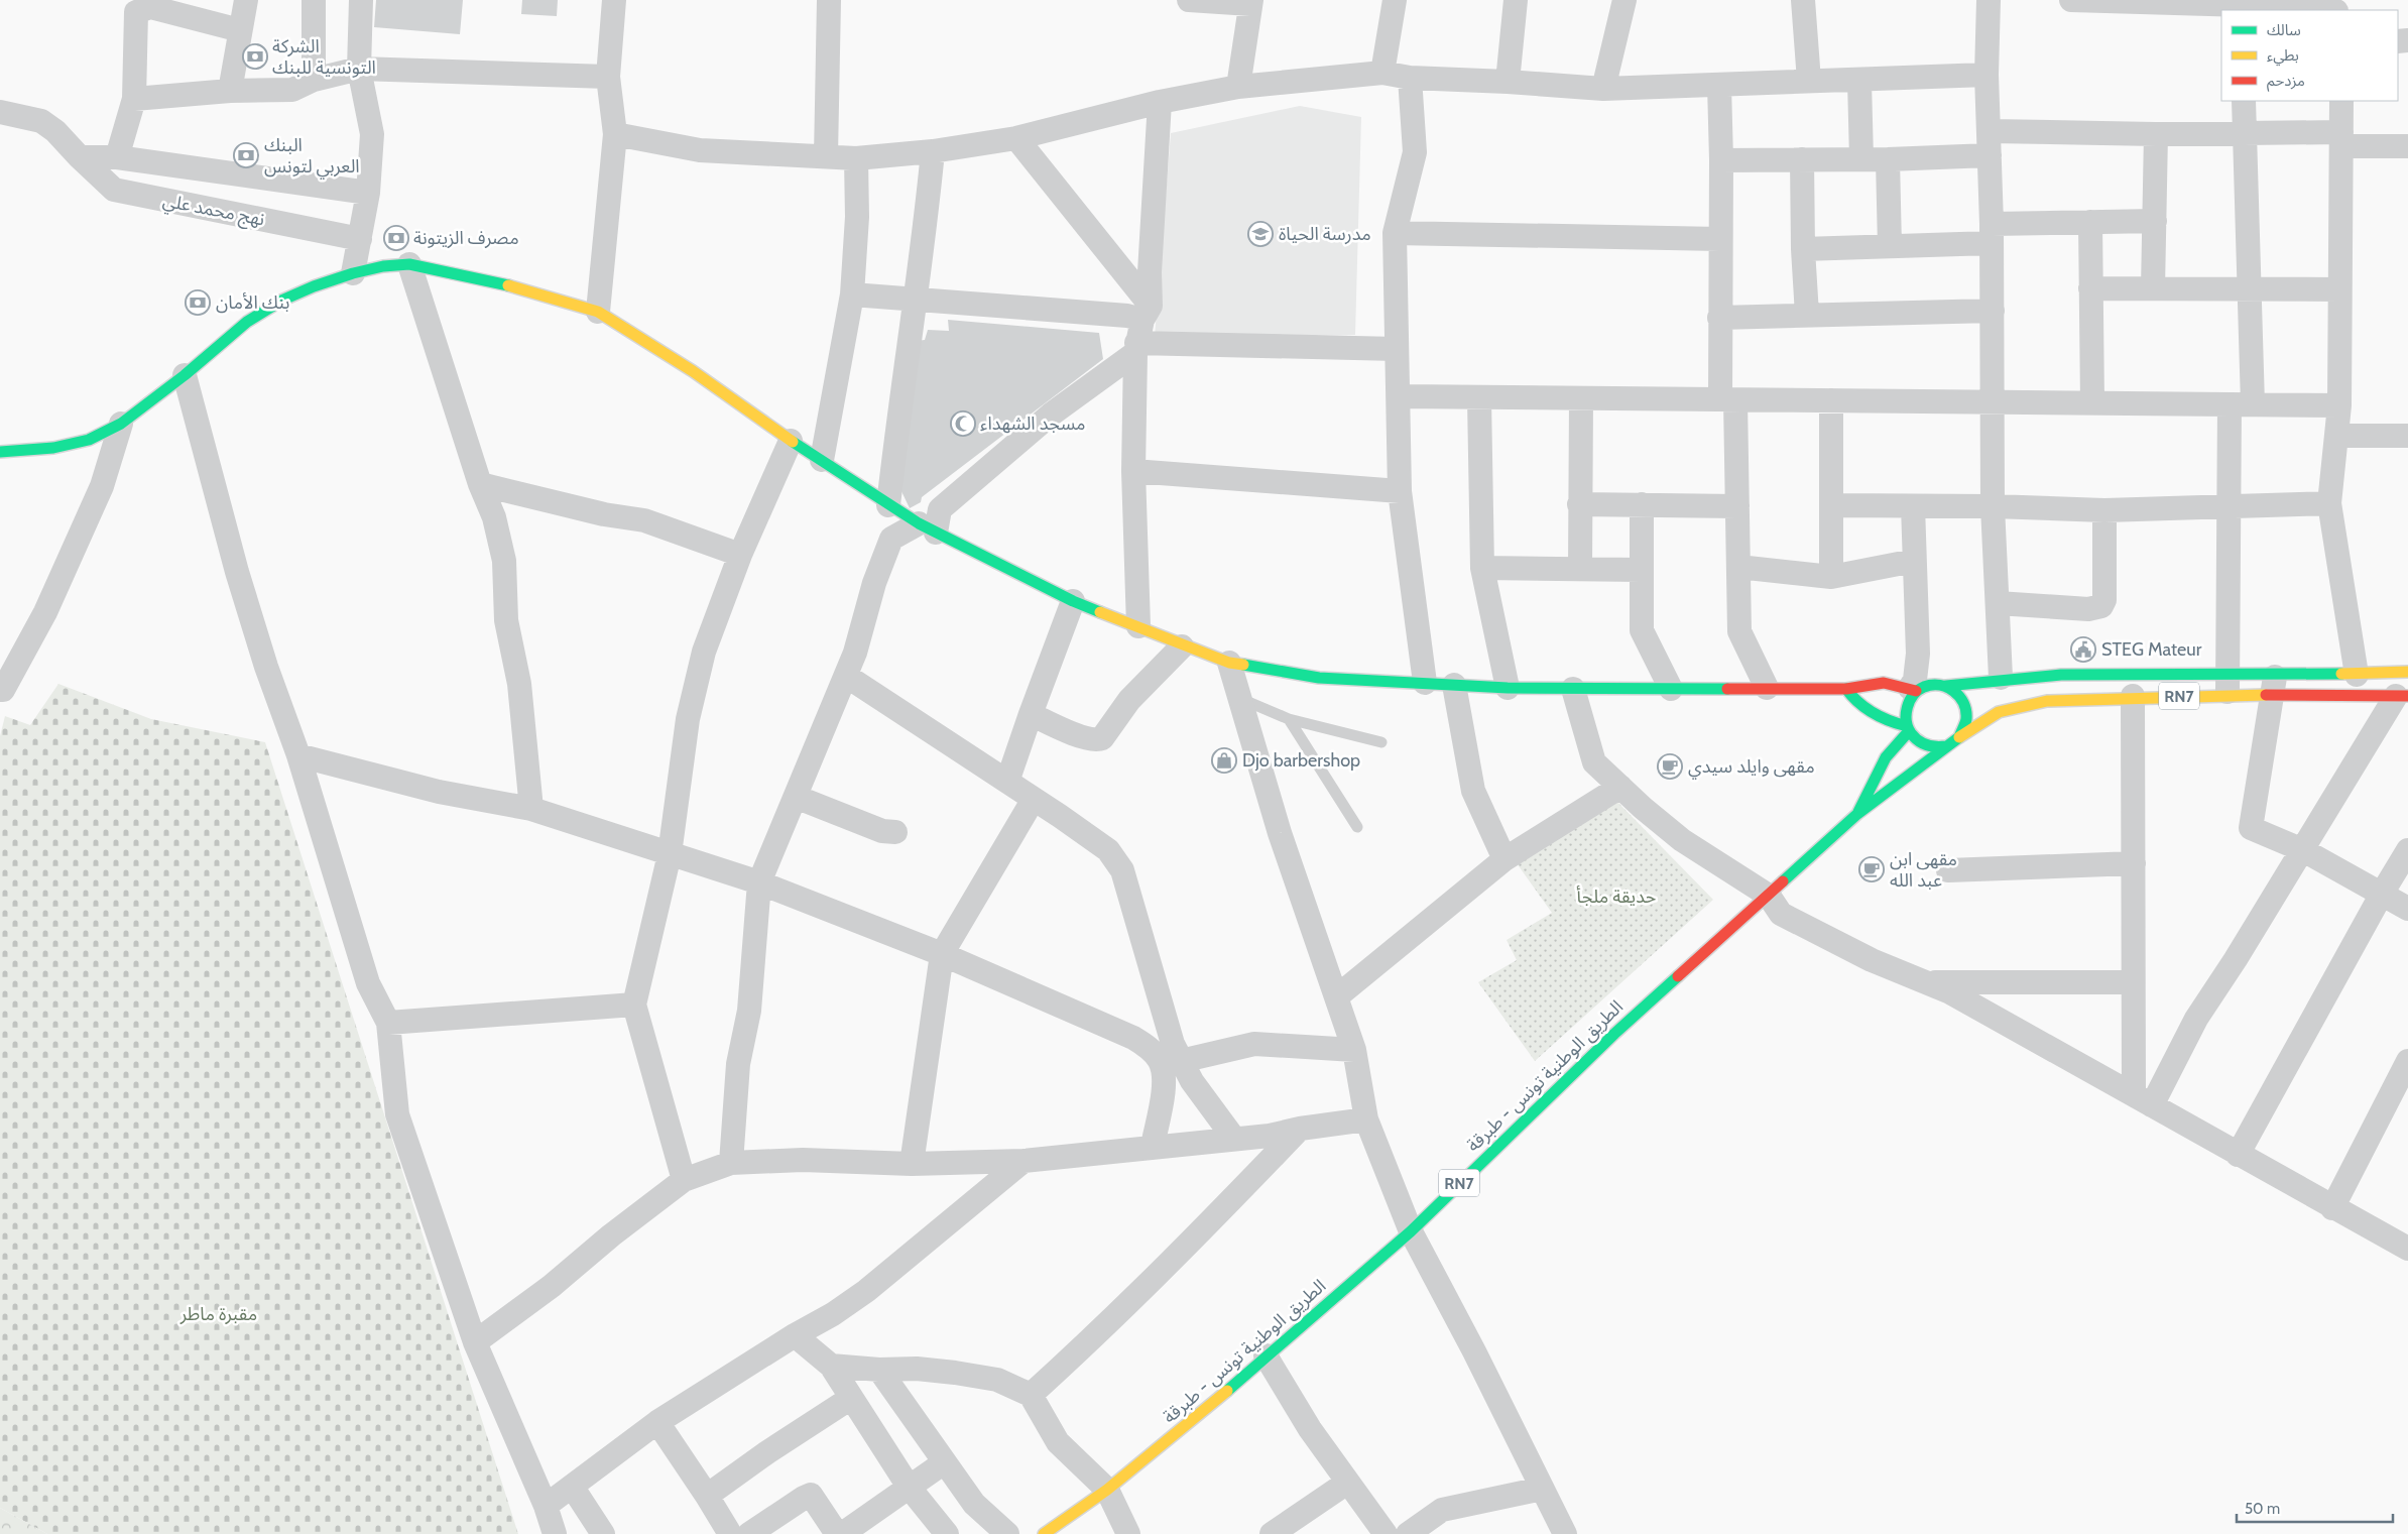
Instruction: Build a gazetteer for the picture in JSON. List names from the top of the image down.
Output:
{
  "streets": {
    "main road": ["RN7", "الطريق الوطنية تونس - طبرقة"],
    "street": ["نهج محمد علي"]
  },
  "crossings": [
    ["RN7", "الطريق الوطنية تونس - طبرقة"]
  ],
  "parks": ["حديقة ملجأ", "مقبرة ماطر"],
  "places": {
    "bank": [
      "الشركة التونسية للبنك",
      "البنك العربي لتونس",
      "مصرف الزيتونة",
      "بنك الأمان"
    ],
    "school or university": ["مدرسة الحياة"],
    "mosque": ["مسجد الشهداء"],
    "public building": ["STEG Mateur"],
    "shop": ["Djo barbershop"],
    "cafe": ["مقهى وايلد سيدي", "مقهى ابن عبد الله"]
  },
  "legend": ["سالك", "بطيء", "مزدحم"],
  "scale_bar": "50 m"
}
